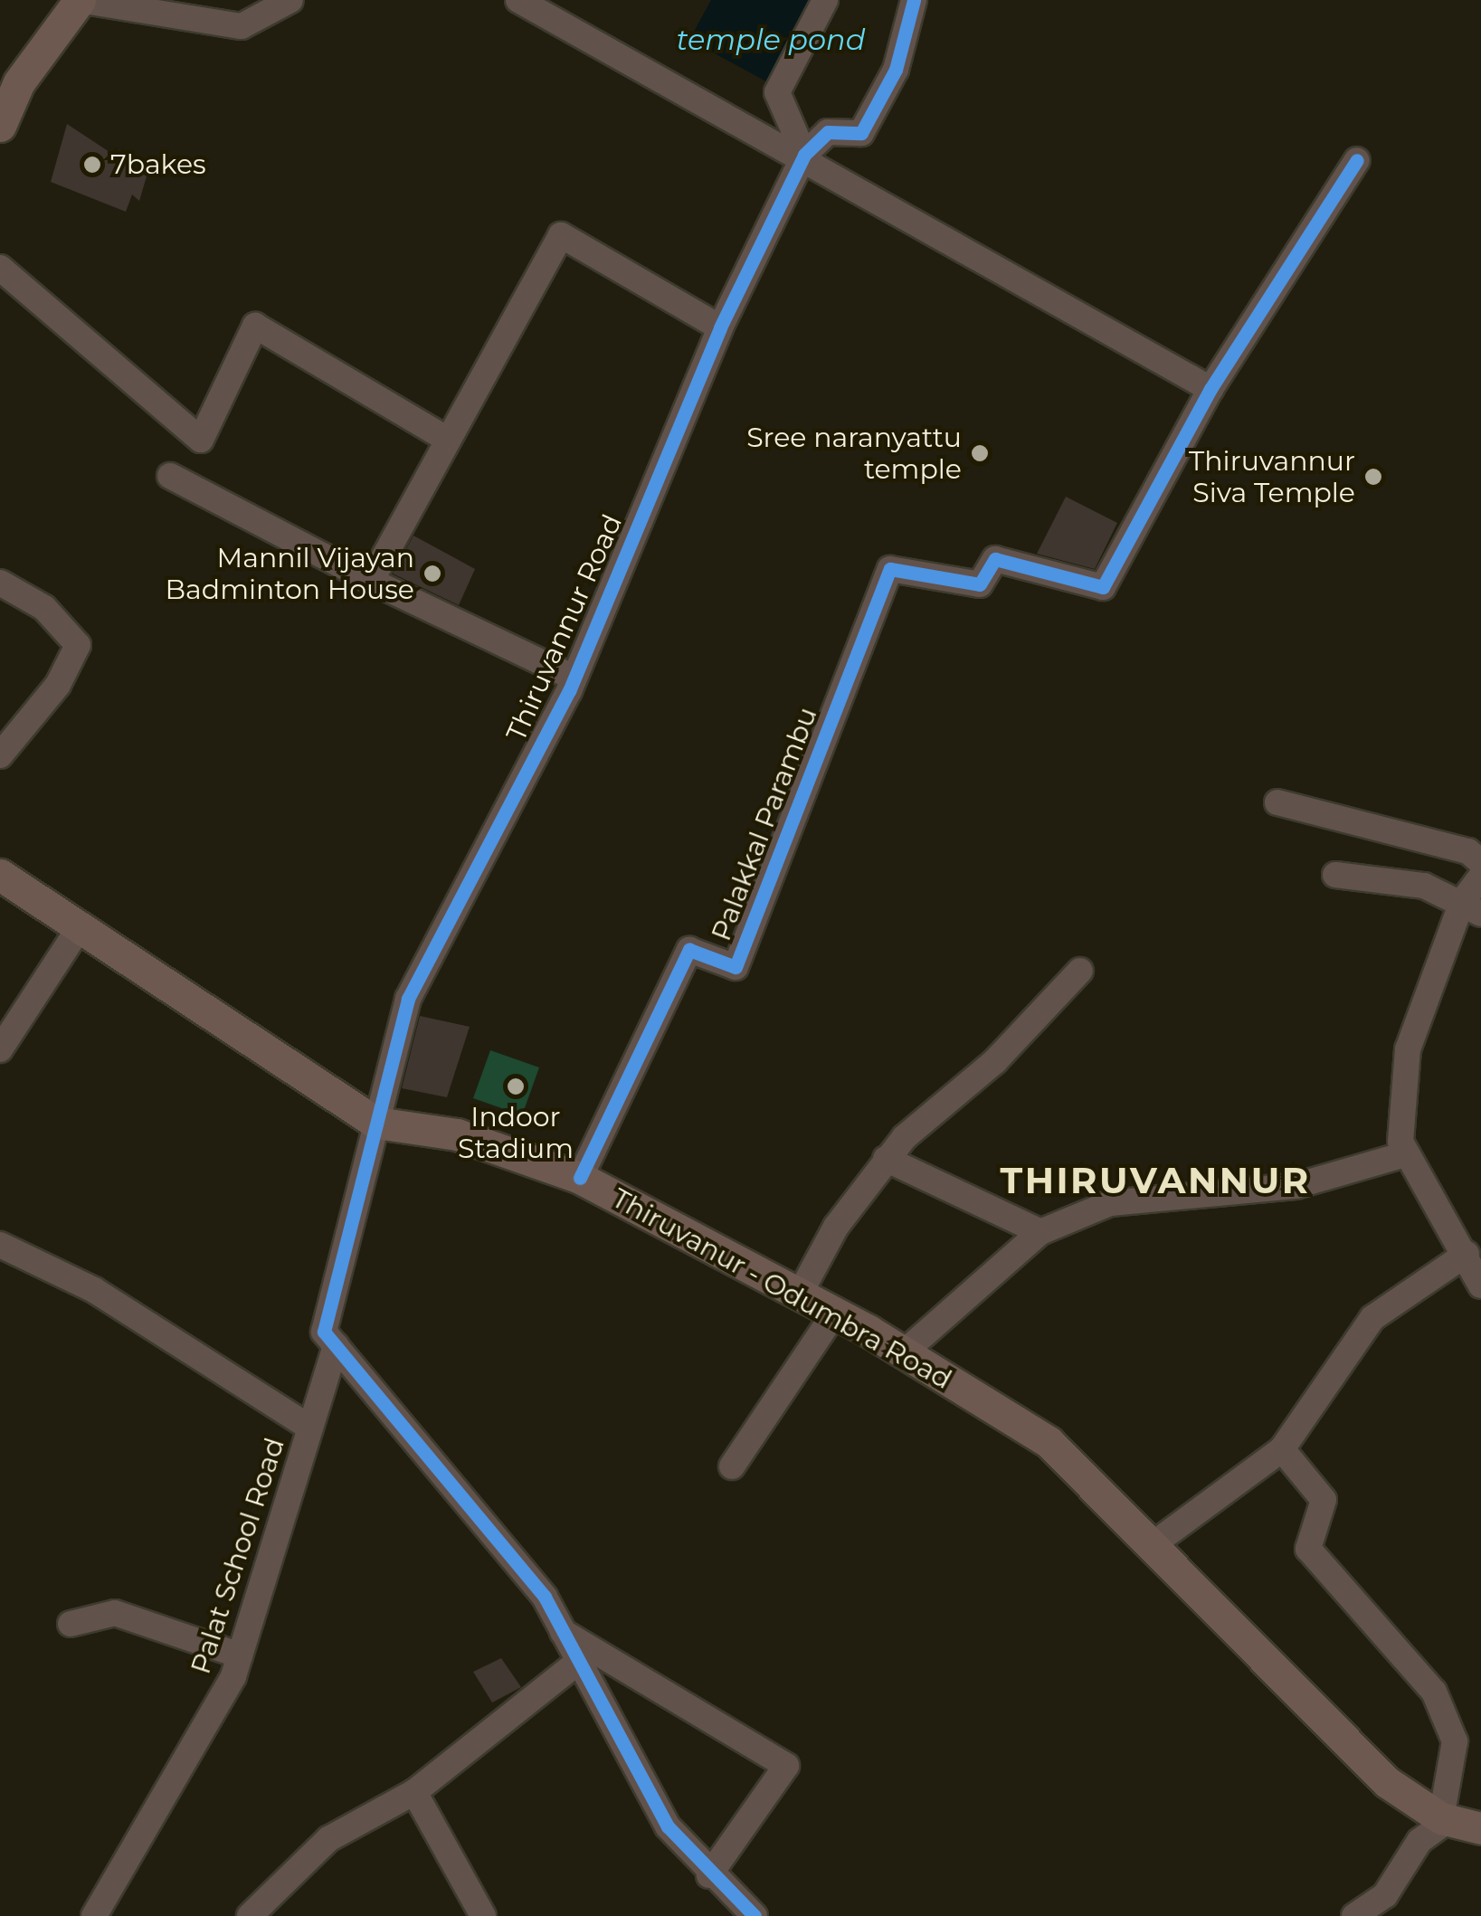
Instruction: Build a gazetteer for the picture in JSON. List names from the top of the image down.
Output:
{
  "streets": {
    "main road": ["Thiruvanur - Odumbra Road"],
    "street": ["Thiruvannur Road", "Palakkal Parambu", "Palat School Road"]
  },
  "crossings": [
    ["Thiruvannur Road", "Thiruvanur - Odumbra Road"],
    ["Thiruvannur Road", "Palat School Road"],
    ["Palakkal Parambu", "Thiruvanur - Odumbra Road"]
  ],
  "districts": ["THIRUVANNUR"],
  "water": ["temple pond"],
  "places": [
    "7bakes",
    "Sree naranyattu temple",
    "Thiruvannur Siva Temple",
    "Mannil Vijayan Badminton House",
    "Indoor Stadium"
  ]
}
